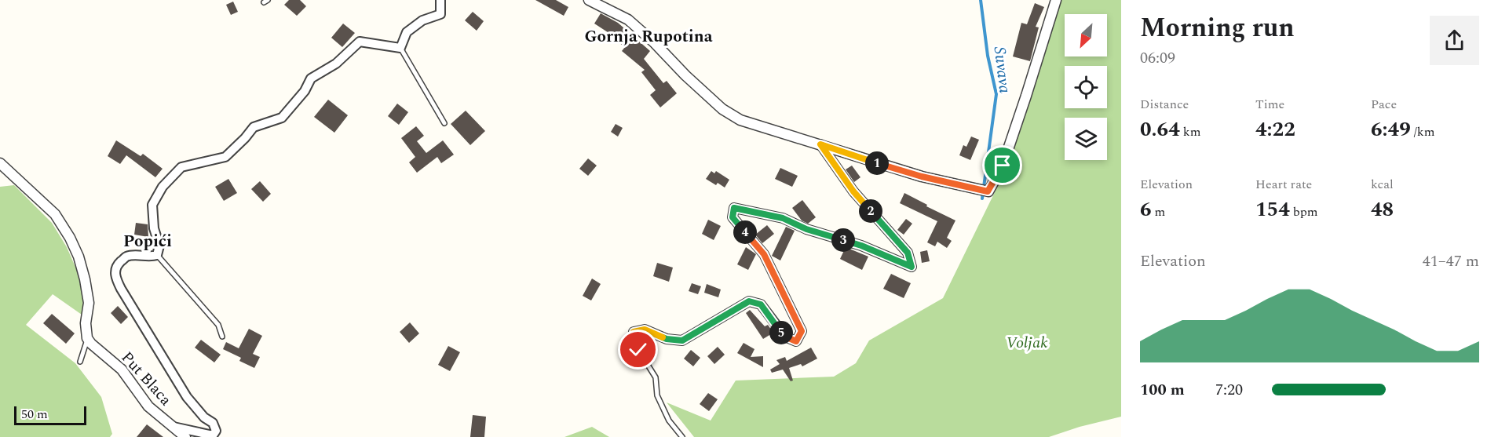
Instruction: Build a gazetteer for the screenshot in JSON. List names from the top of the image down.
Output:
{
  "streets": {
    "street": ["Put Blaca"]
  },
  "districts": ["Gornja Rupotina", "Popići"],
  "water": ["Suvava"],
  "parks": ["Voljak"],
  "scale_bar": "50 m",
  "north": "bottom left",
  "page": {
    "heading": ["Morning run", "06:09"],
    "stats": [
      ["Distance", "0.64 km"],
      ["Time", "4:22"],
      ["Pace", "6:49 /km"],
      ["Elevation", "6 m"],
      ["Heart rate", "154 bpm"],
      ["kcal", "48"]
    ],
    "pins": [
      "1",
      "2",
      "4",
      "3",
      "5"
    ],
    "chart": ["Elevation", "41–47 m"],
    "list": [
      {
        "name": "100 m",
        "note": "7:20"
      }
    ],
    "scale": "50 m"
  }
}
